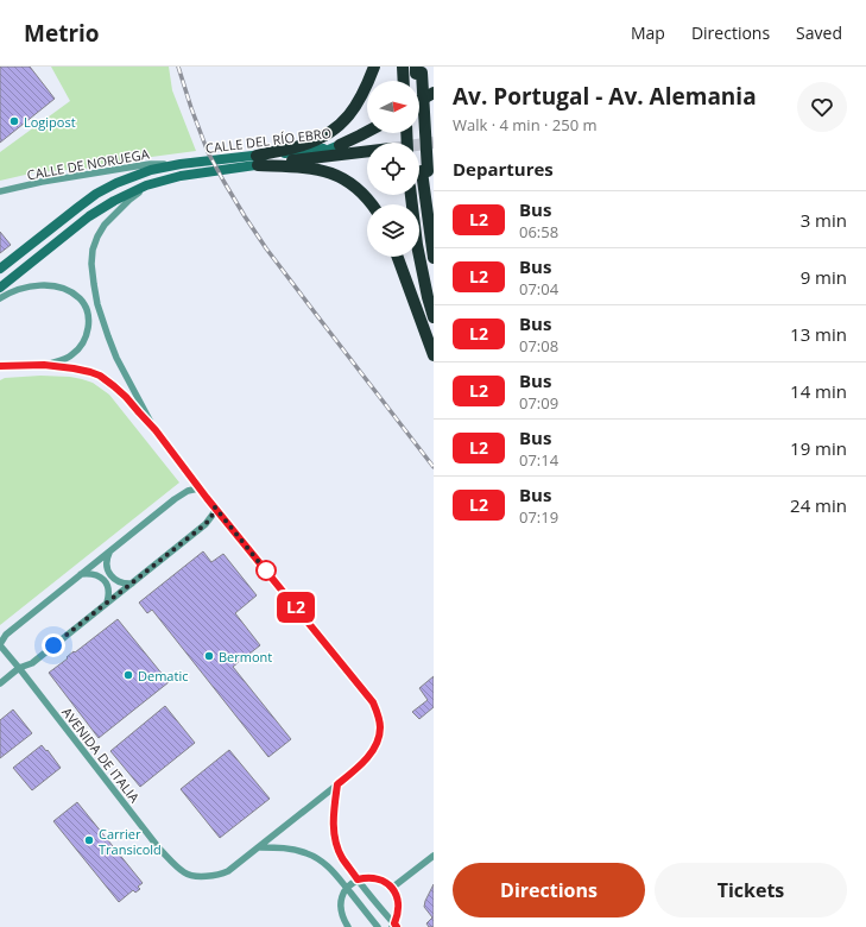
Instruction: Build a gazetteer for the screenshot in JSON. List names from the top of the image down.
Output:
{
  "streets": {
    "main road": ["CALLE DEL RÍO EBRO"],
    "street": ["CALLE DE NORUEGA", "AVENIDA DE ITALIA"]
  },
  "crossings": [
    ["CALLE DEL RÍO EBRO", "CALLE DE NORUEGA"]
  ],
  "places": [
    "Logipost",
    "Bermont",
    "Dematic",
    "Carrier Transicold"
  ],
  "lines": ["bus line L2"],
  "north": "right",
  "page": {
    "header": "Metrio",
    "nav": ["Map", "Directions", "Saved"],
    "on_map": "L2",
    "heading": [
      ["Av. Portugal - Av. Alemania", "Walk · 4 min · 250 m"],
      "Departures"
    ],
    "list": [
      {
        "mark": "L2",
        "name": "Bus",
        "note": "06:58",
        "value": "3 min"
      },
      {
        "mark": "L2",
        "name": "Bus",
        "note": "07:04",
        "value": "9 min"
      },
      {
        "mark": "L2",
        "name": "Bus",
        "note": "07:08",
        "value": "13 min"
      },
      {
        "mark": "L2",
        "name": "Bus",
        "note": "07:09",
        "value": "14 min"
      },
      {
        "mark": "L2",
        "name": "Bus",
        "note": "07:14",
        "value": "19 min"
      },
      {
        "mark": "L2",
        "name": "Bus",
        "note": "07:19",
        "value": "24 min"
      }
    ],
    "buttons": ["Directions", "Tickets"]
  }
}
